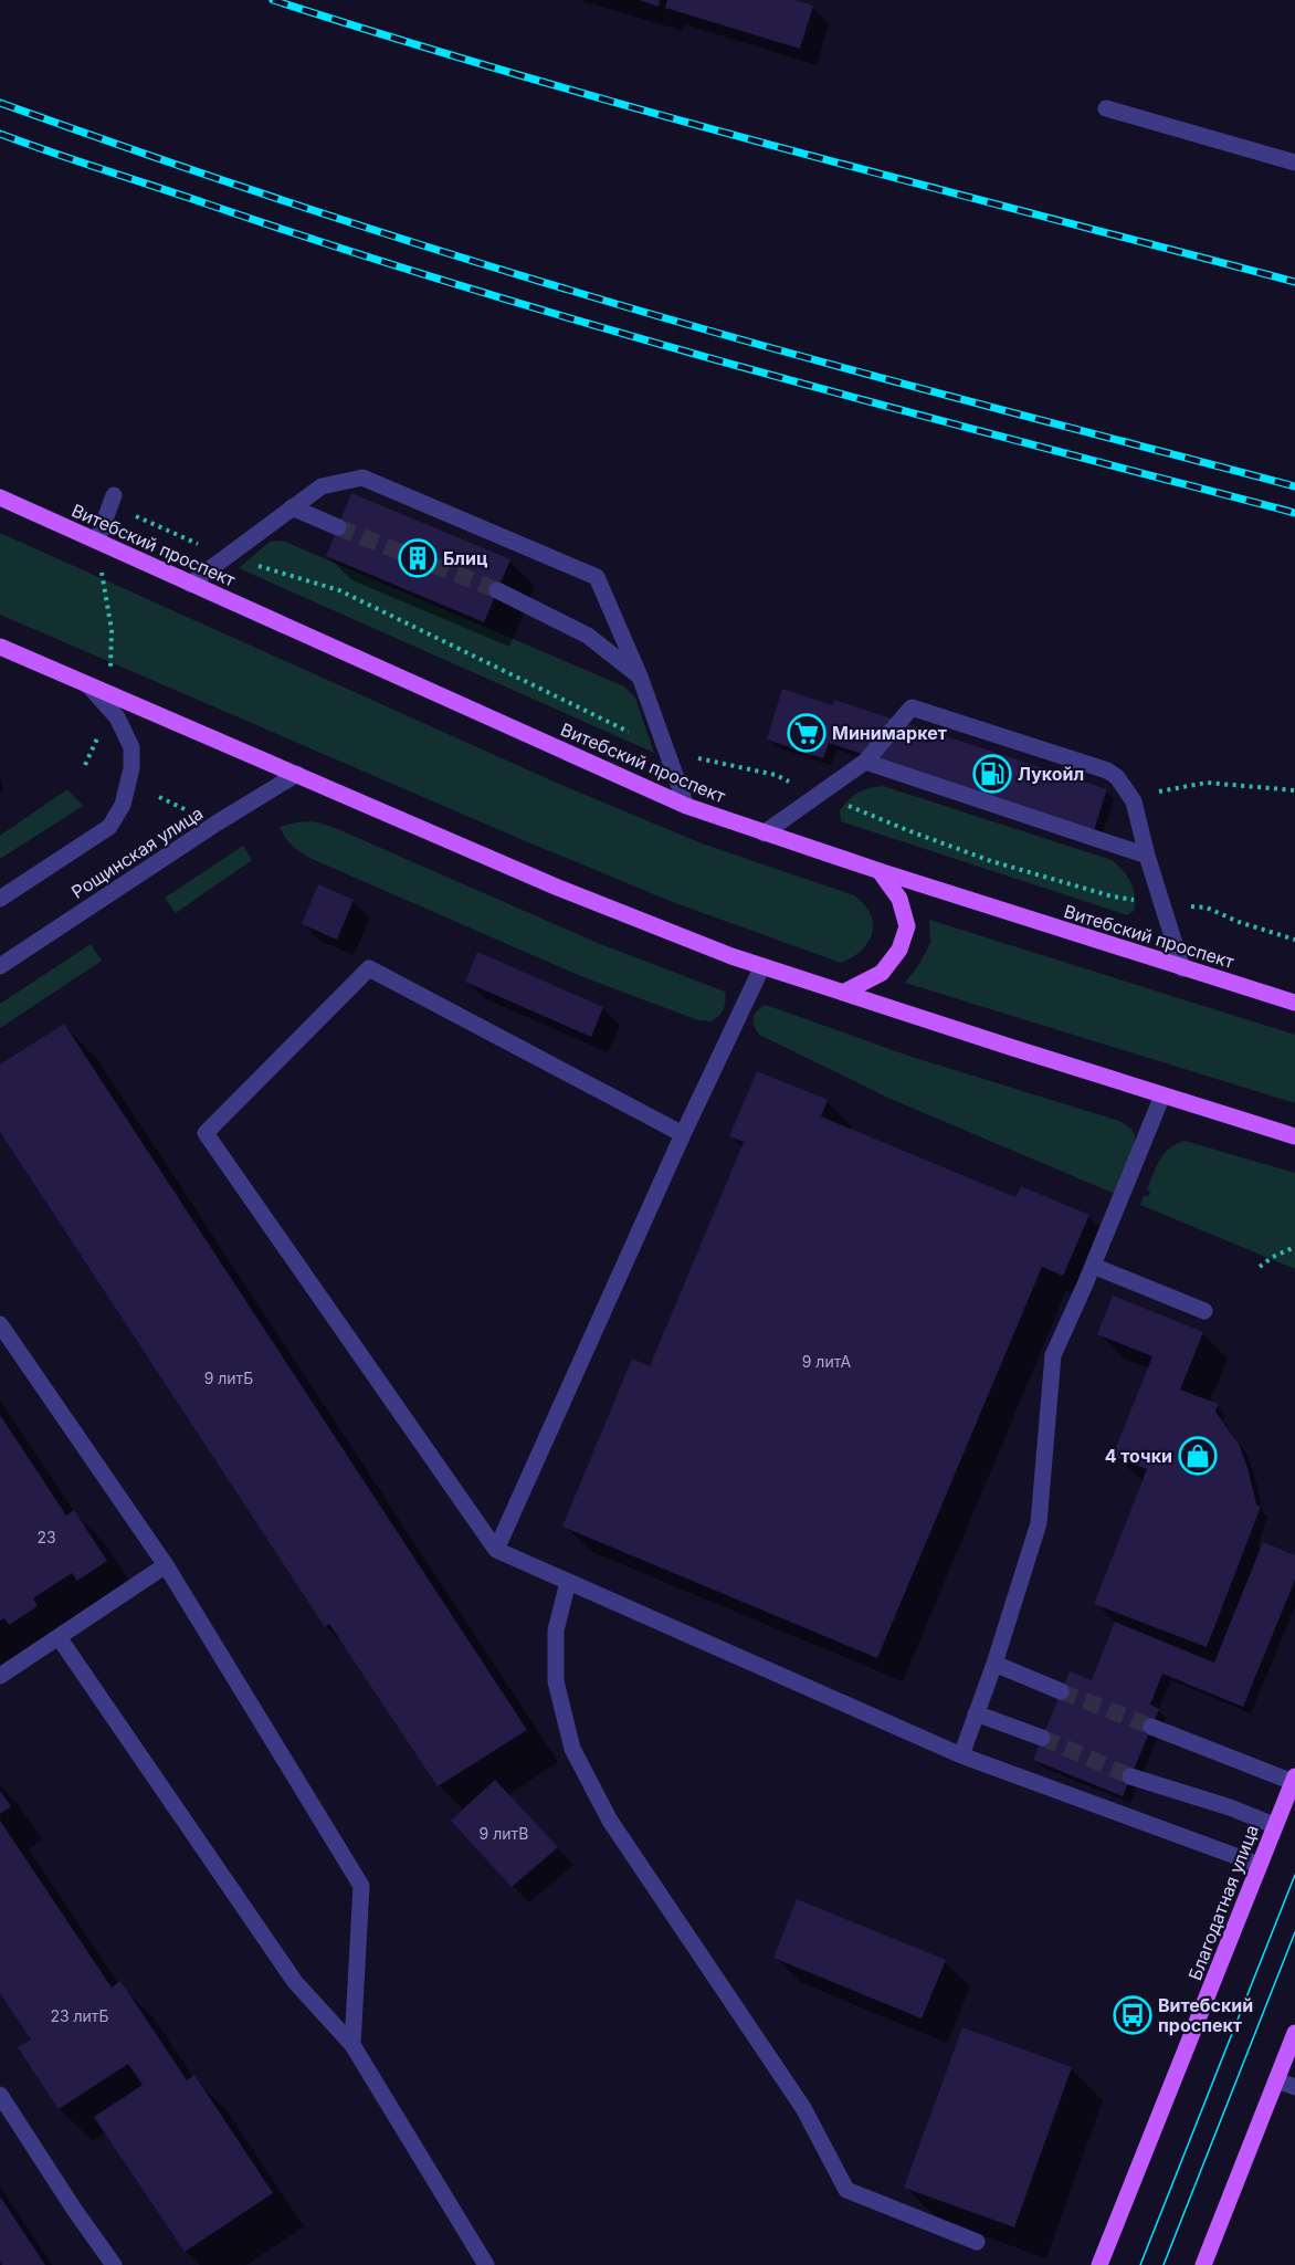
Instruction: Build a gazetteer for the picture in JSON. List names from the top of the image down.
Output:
{
  "streets": {
    "main road": ["Витебский проспект", "Благодатная улица"],
    "street": ["Рощинская улица"]
  },
  "places": {
    "building": ["Блиц"],
    "supermarket": ["Минимаркет"],
    "fuel station": ["Лукойл"],
    "shop": ["4 точки"],
    "bus stop": ["Витебский проспект"]
  },
  "house_numbers": [
    "9 литА",
    "9 литБ",
    "23",
    "9 литВ",
    "23 литБ"
  ]
}
